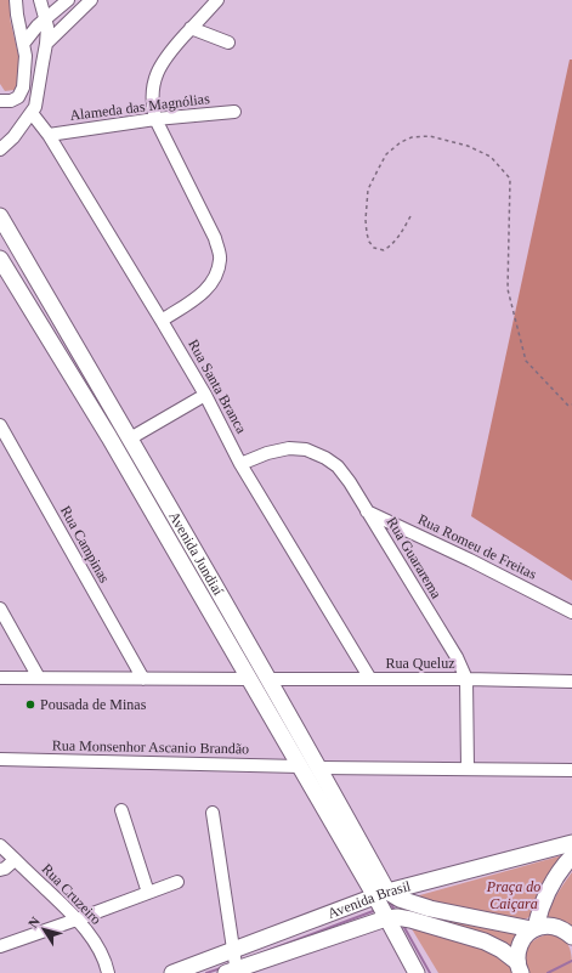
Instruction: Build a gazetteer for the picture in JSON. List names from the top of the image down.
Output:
{
  "streets": {
    "main road": ["Avenida Jundiaí", "Avenida Brasil"],
    "street": [
      "Alameda das Magnólias",
      "Rua Santa Branca",
      "Rua Campinas",
      "Rua Romeu de Freitas",
      "Rua Guararema",
      "Rua Queluz",
      "Rua Monsenhor Ascanio Brandão",
      "Rua Cruzeiro"
    ]
  },
  "crossings": [
    ["Alameda das Magnólias", "Rua Santa Branca"],
    ["Rua Santa Branca", "Rua Guararema"],
    ["Rua Santa Branca", "Rua Queluz"],
    ["Rua Romeu de Freitas", "Rua Guararema"],
    ["Avenida Jundiaí", "Rua Queluz"],
    ["Avenida Jundiaí", "Rua Monsenhor Ascanio Brandão"],
    ["Avenida Jundiaí", "Avenida Brasil"],
    ["Rua Guararema", "Rua Queluz"]
  ],
  "parks": ["Praça do Caiçara"],
  "places": ["Pousada de Minas"],
  "north": "top left"
}
